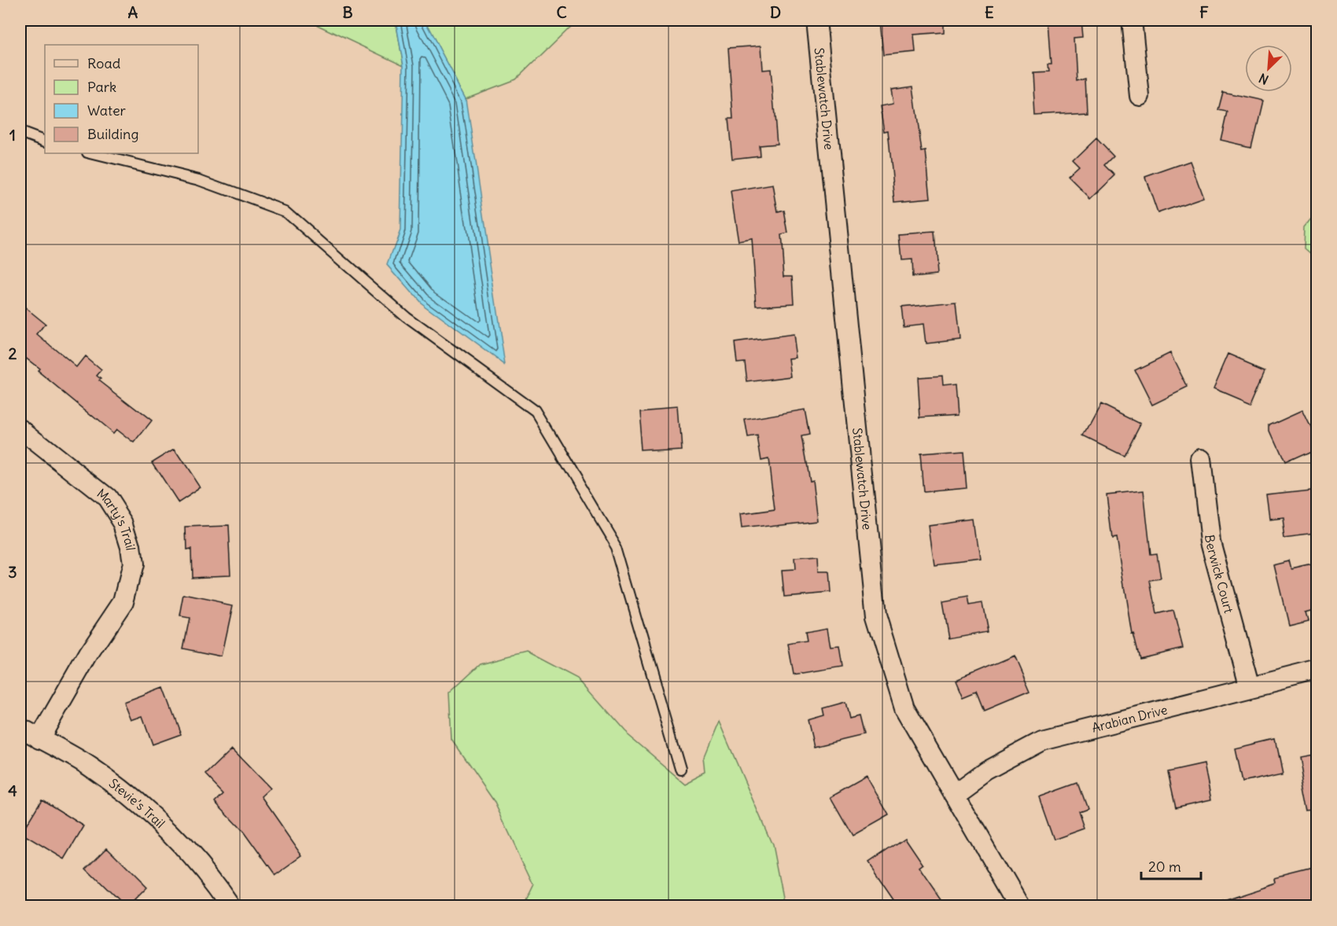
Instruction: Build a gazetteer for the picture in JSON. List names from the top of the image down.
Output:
{
  "streets": {
    "street": [
      "Stablewatch Drive",
      "Marty’s Trail",
      "Berwick Court",
      "Arabian Drive",
      "Stevie’s Trail"
    ]
  },
  "crossings": [
    ["Stablewatch Drive", "Arabian Drive"],
    ["Marty’s Trail", "Stevie’s Trail"],
    ["Berwick Court", "Arabian Drive"]
  ],
  "legend": [
    "Road",
    "Park",
    "Water",
    "Building"
  ],
  "scale_bar": "20 m",
  "north": "bottom left",
  "grid": {
    "columns": [
      "A",
      "B",
      "C",
      "D",
      "E",
      "F"
    ],
    "rows": [
      "1",
      "2",
      "3",
      "4"
    ]
  }
}
